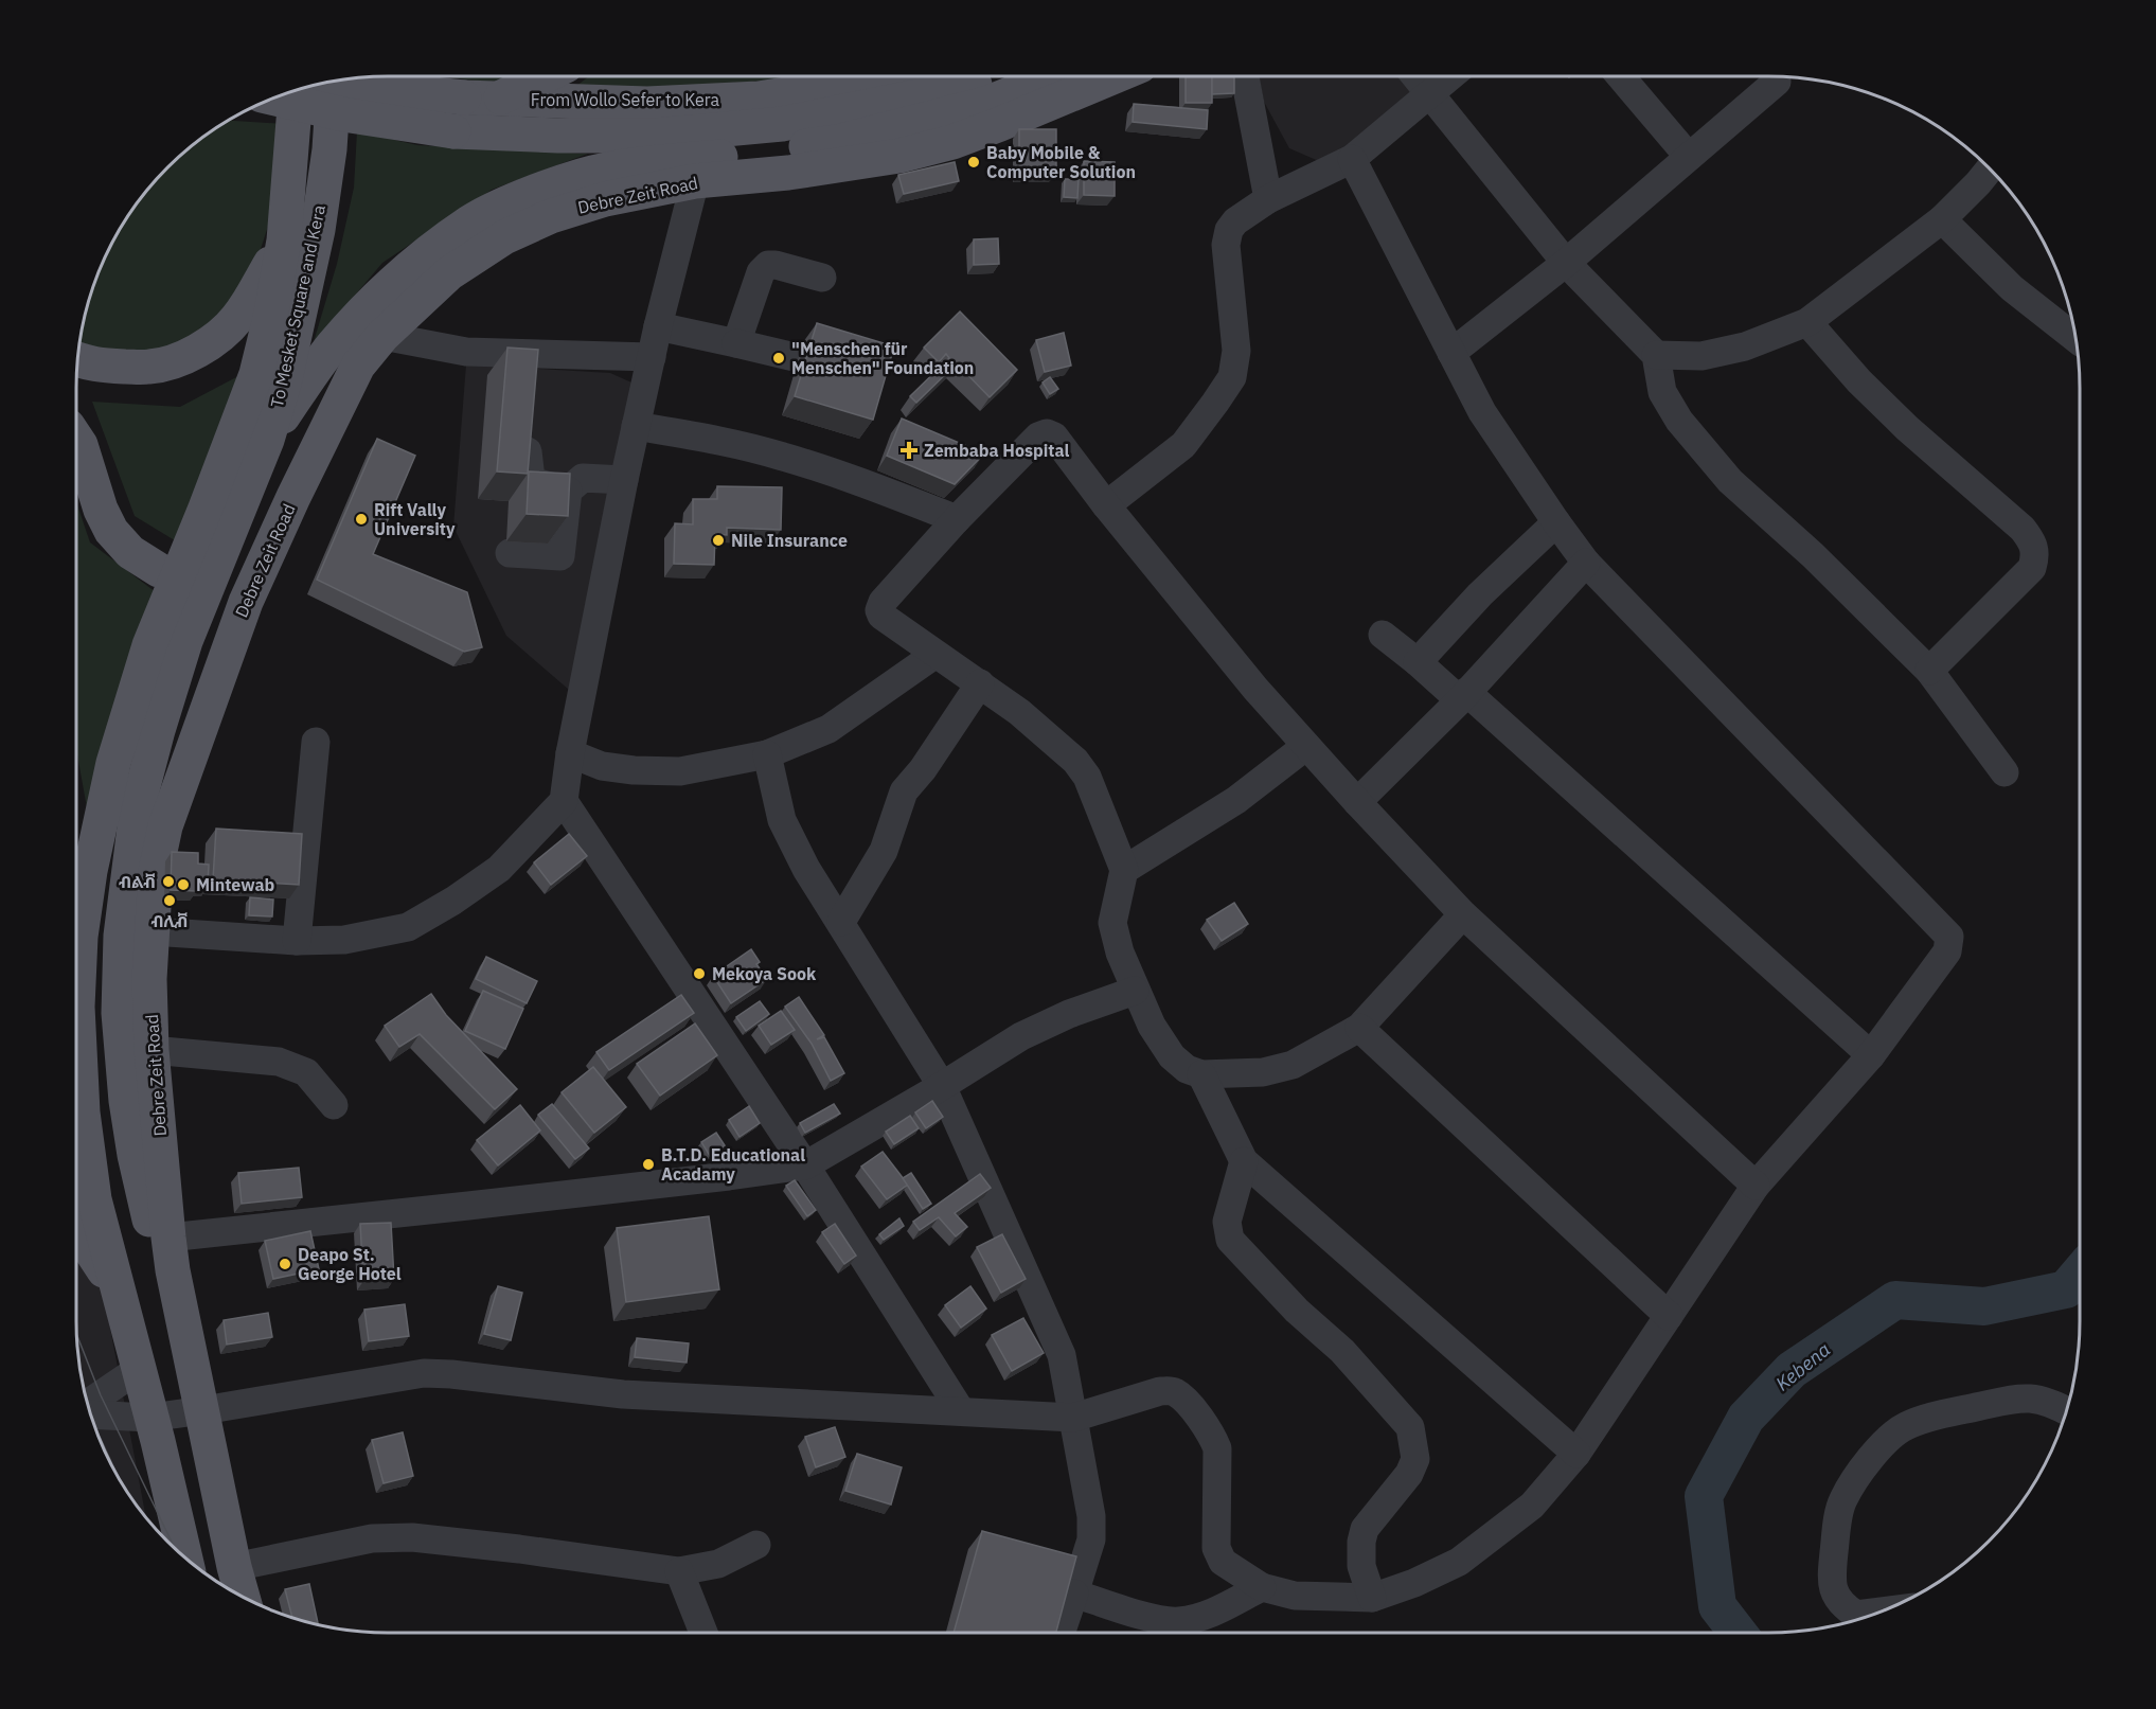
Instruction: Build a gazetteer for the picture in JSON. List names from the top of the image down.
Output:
{
  "streets": {
    "main road": ["From Wollo Sefer to Kera", "Debre Zeit Road", "To Mesket Square and Kera"]
  },
  "crossings": [
    ["Debre Zeit Road", "To Mesket Square and Kera"]
  ],
  "water": ["Kebena"],
  "places": {
    "other": [
      "Baby Mobile & Computer Solution",
      "\"Menschen für Menschen\" Foundation",
      "Rift Vally University",
      "Nile Insurance",
      "ብልቭ",
      "Mintewab",
      "ብሊቭ",
      "Mekoya Sook",
      "B.T.D. Educational Acadamy",
      "Deapo St. George Hotel"
    ],
    "health": ["Zembaba Hospital"]
  }
}
